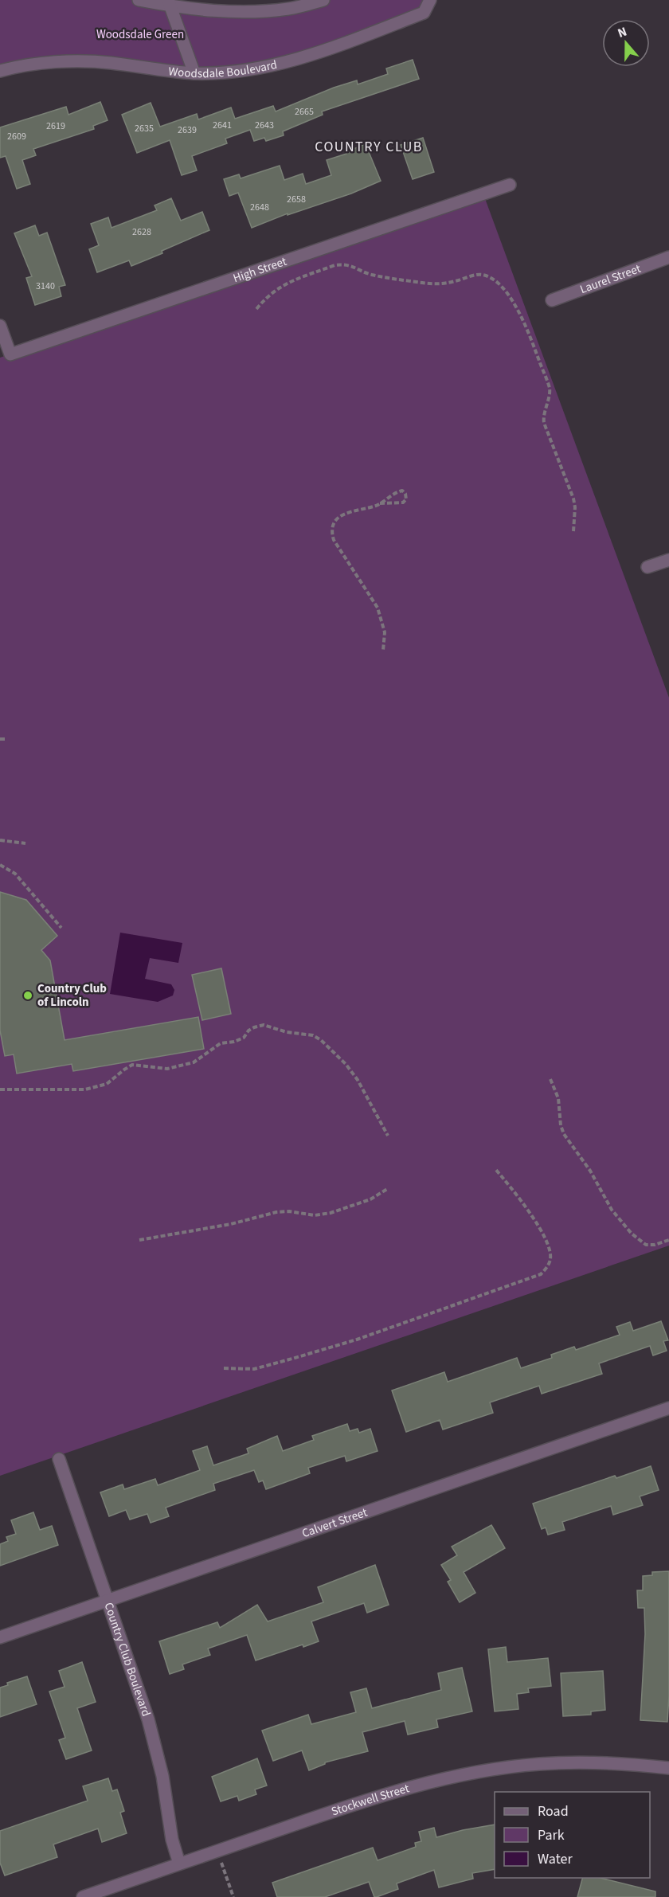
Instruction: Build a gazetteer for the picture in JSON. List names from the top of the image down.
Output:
{
  "streets": {
    "street": [
      "Woodsdale Boulevard",
      "High Street",
      "Laurel Street",
      "Calvert Street",
      "Country Club Boulevard",
      "Stockwell Street"
    ]
  },
  "crossings": [
    ["Calvert Street", "Country Club Boulevard"],
    ["Country Club Boulevard", "Stockwell Street"]
  ],
  "districts": ["COUNTRY CLUB"],
  "parks": ["Woodsdale Green"],
  "places": ["Country Club of Lincoln"],
  "house_numbers": [
    "2665",
    "2641",
    "2643",
    "2619",
    "2635",
    "2639",
    "2609",
    "2658",
    "2648",
    "2628",
    "3140"
  ],
  "legend": ["Road", "Park", "Water"],
  "north": "top"
}
